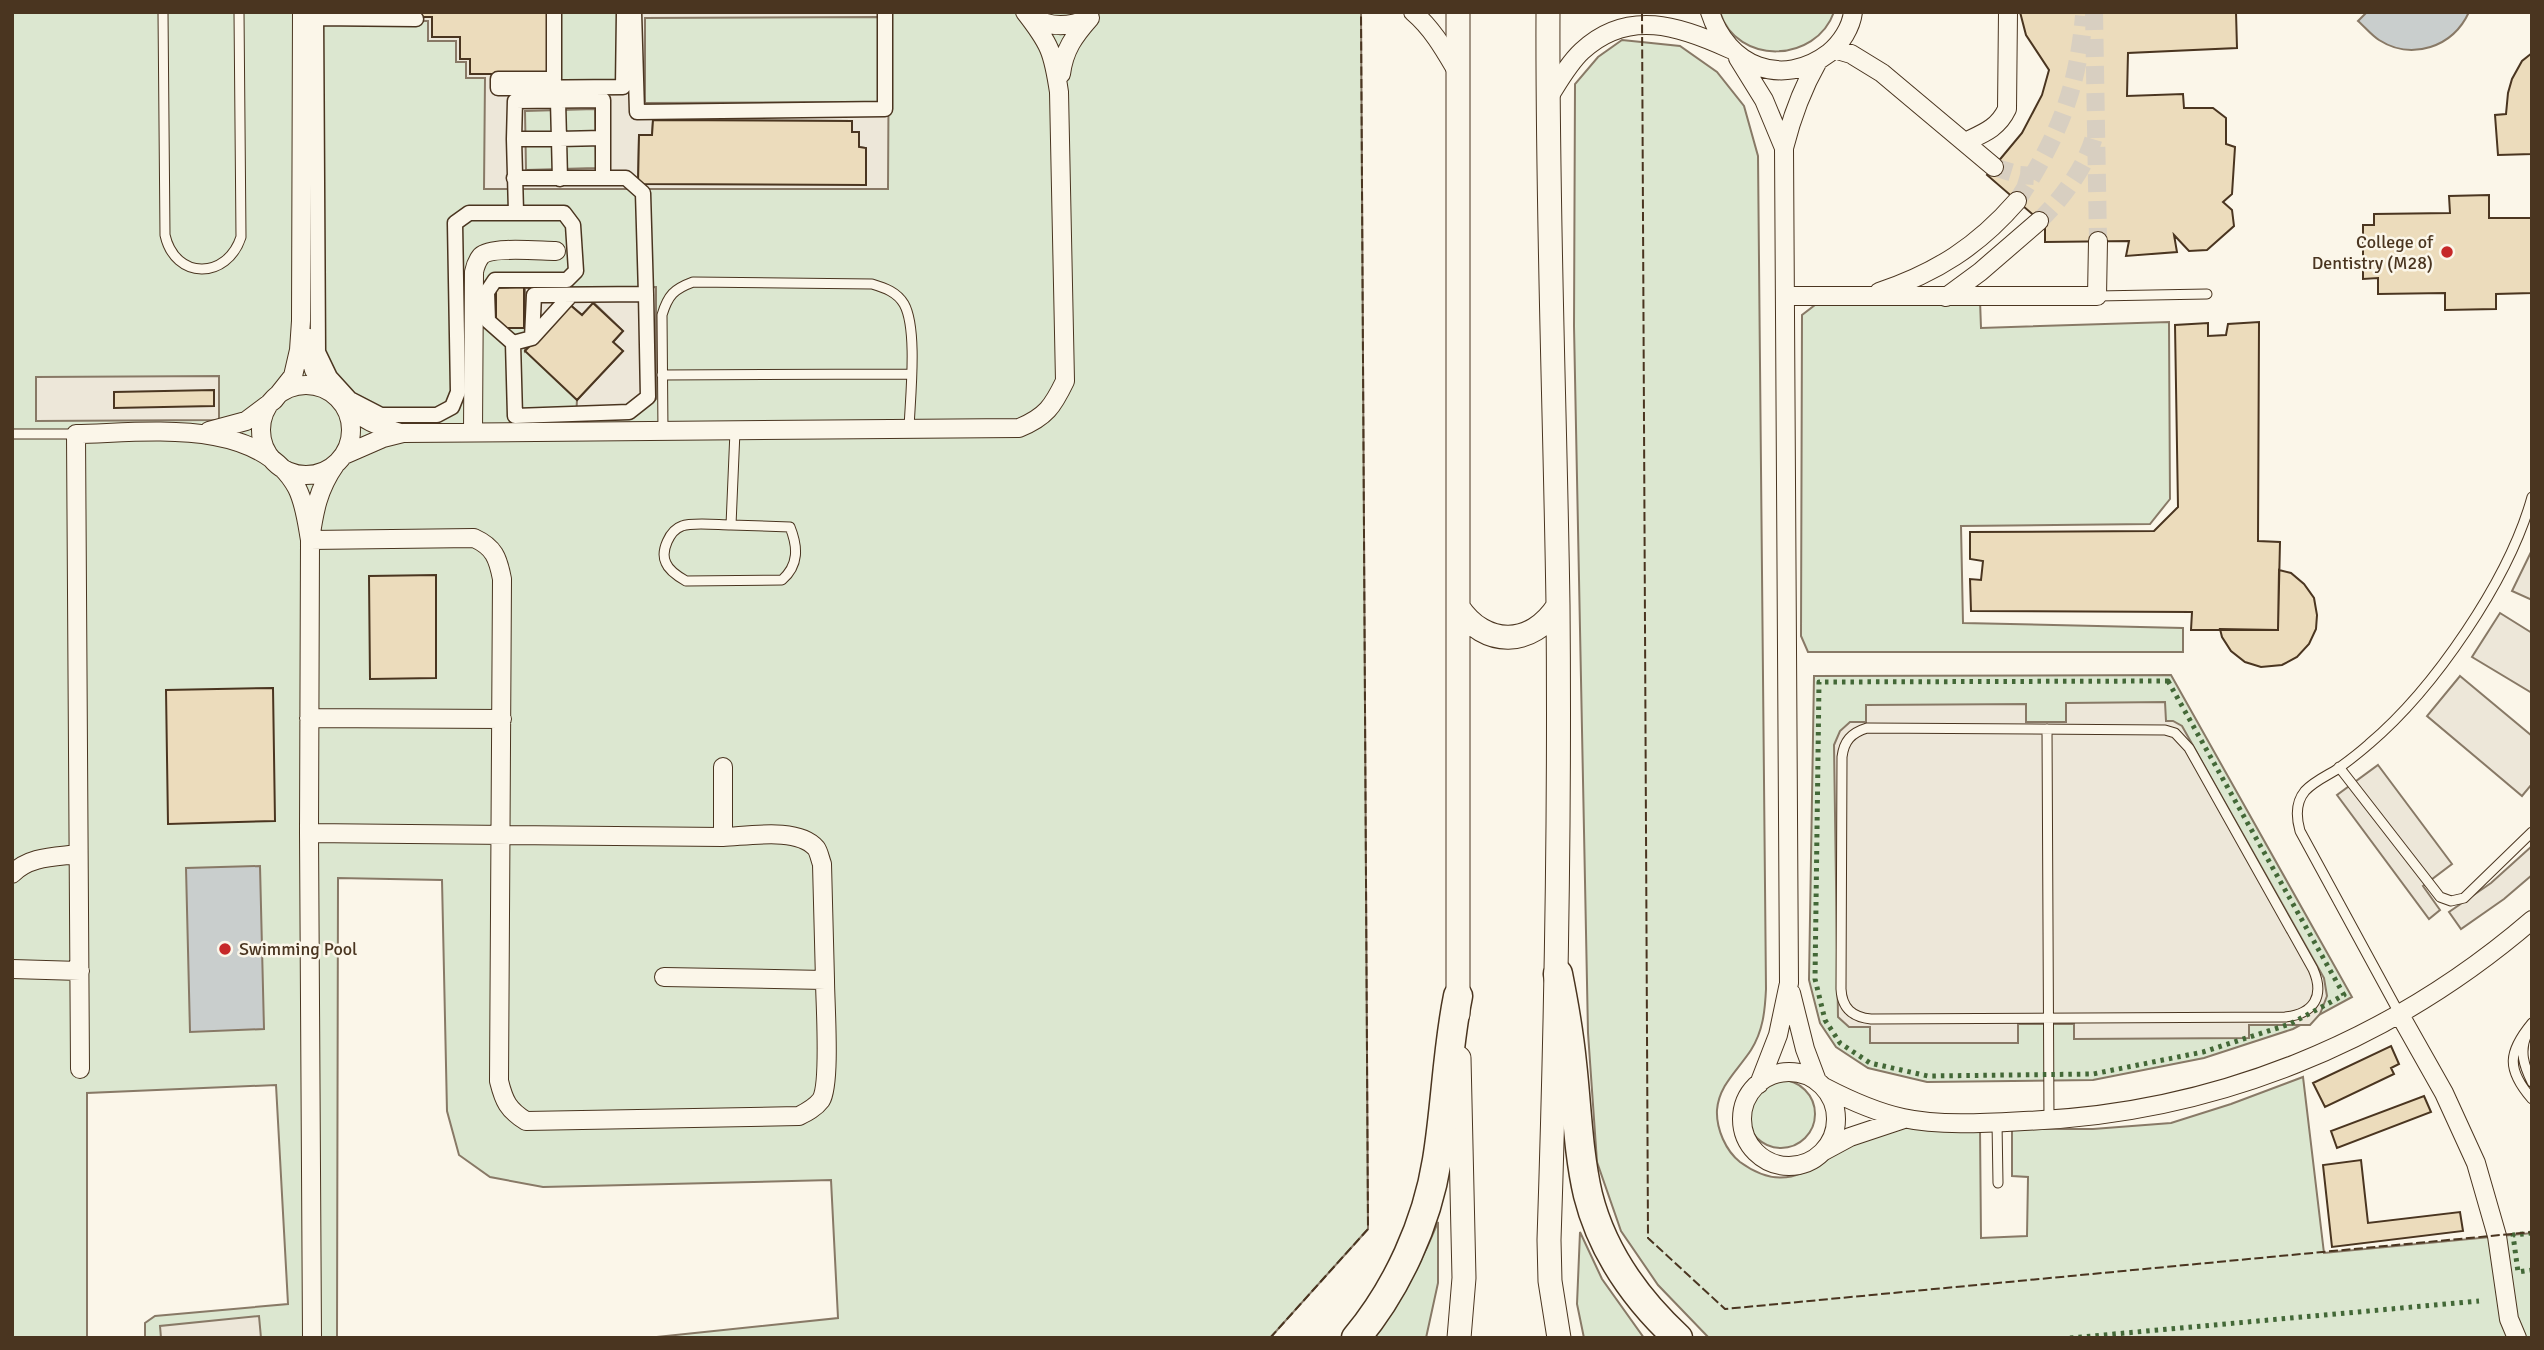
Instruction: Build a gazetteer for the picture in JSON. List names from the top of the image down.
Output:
{
  "places": ["College of Dentistry (M28)", "Swimming Pool"]
}
